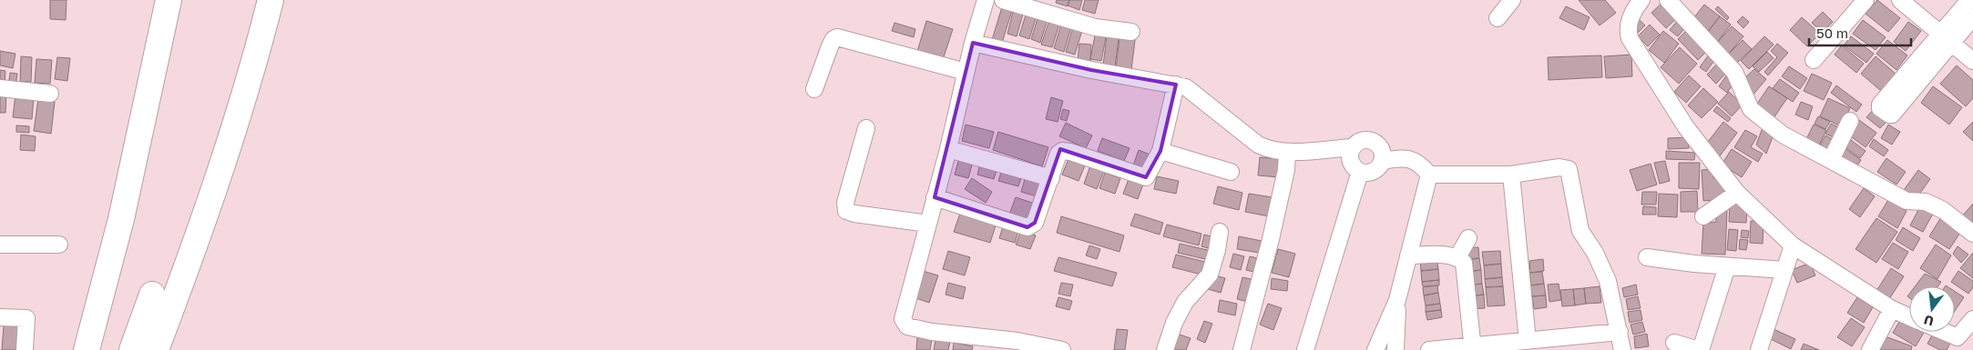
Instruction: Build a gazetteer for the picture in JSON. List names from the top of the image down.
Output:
{
  "scale_bar": "50 m",
  "north": "bottom"
}
